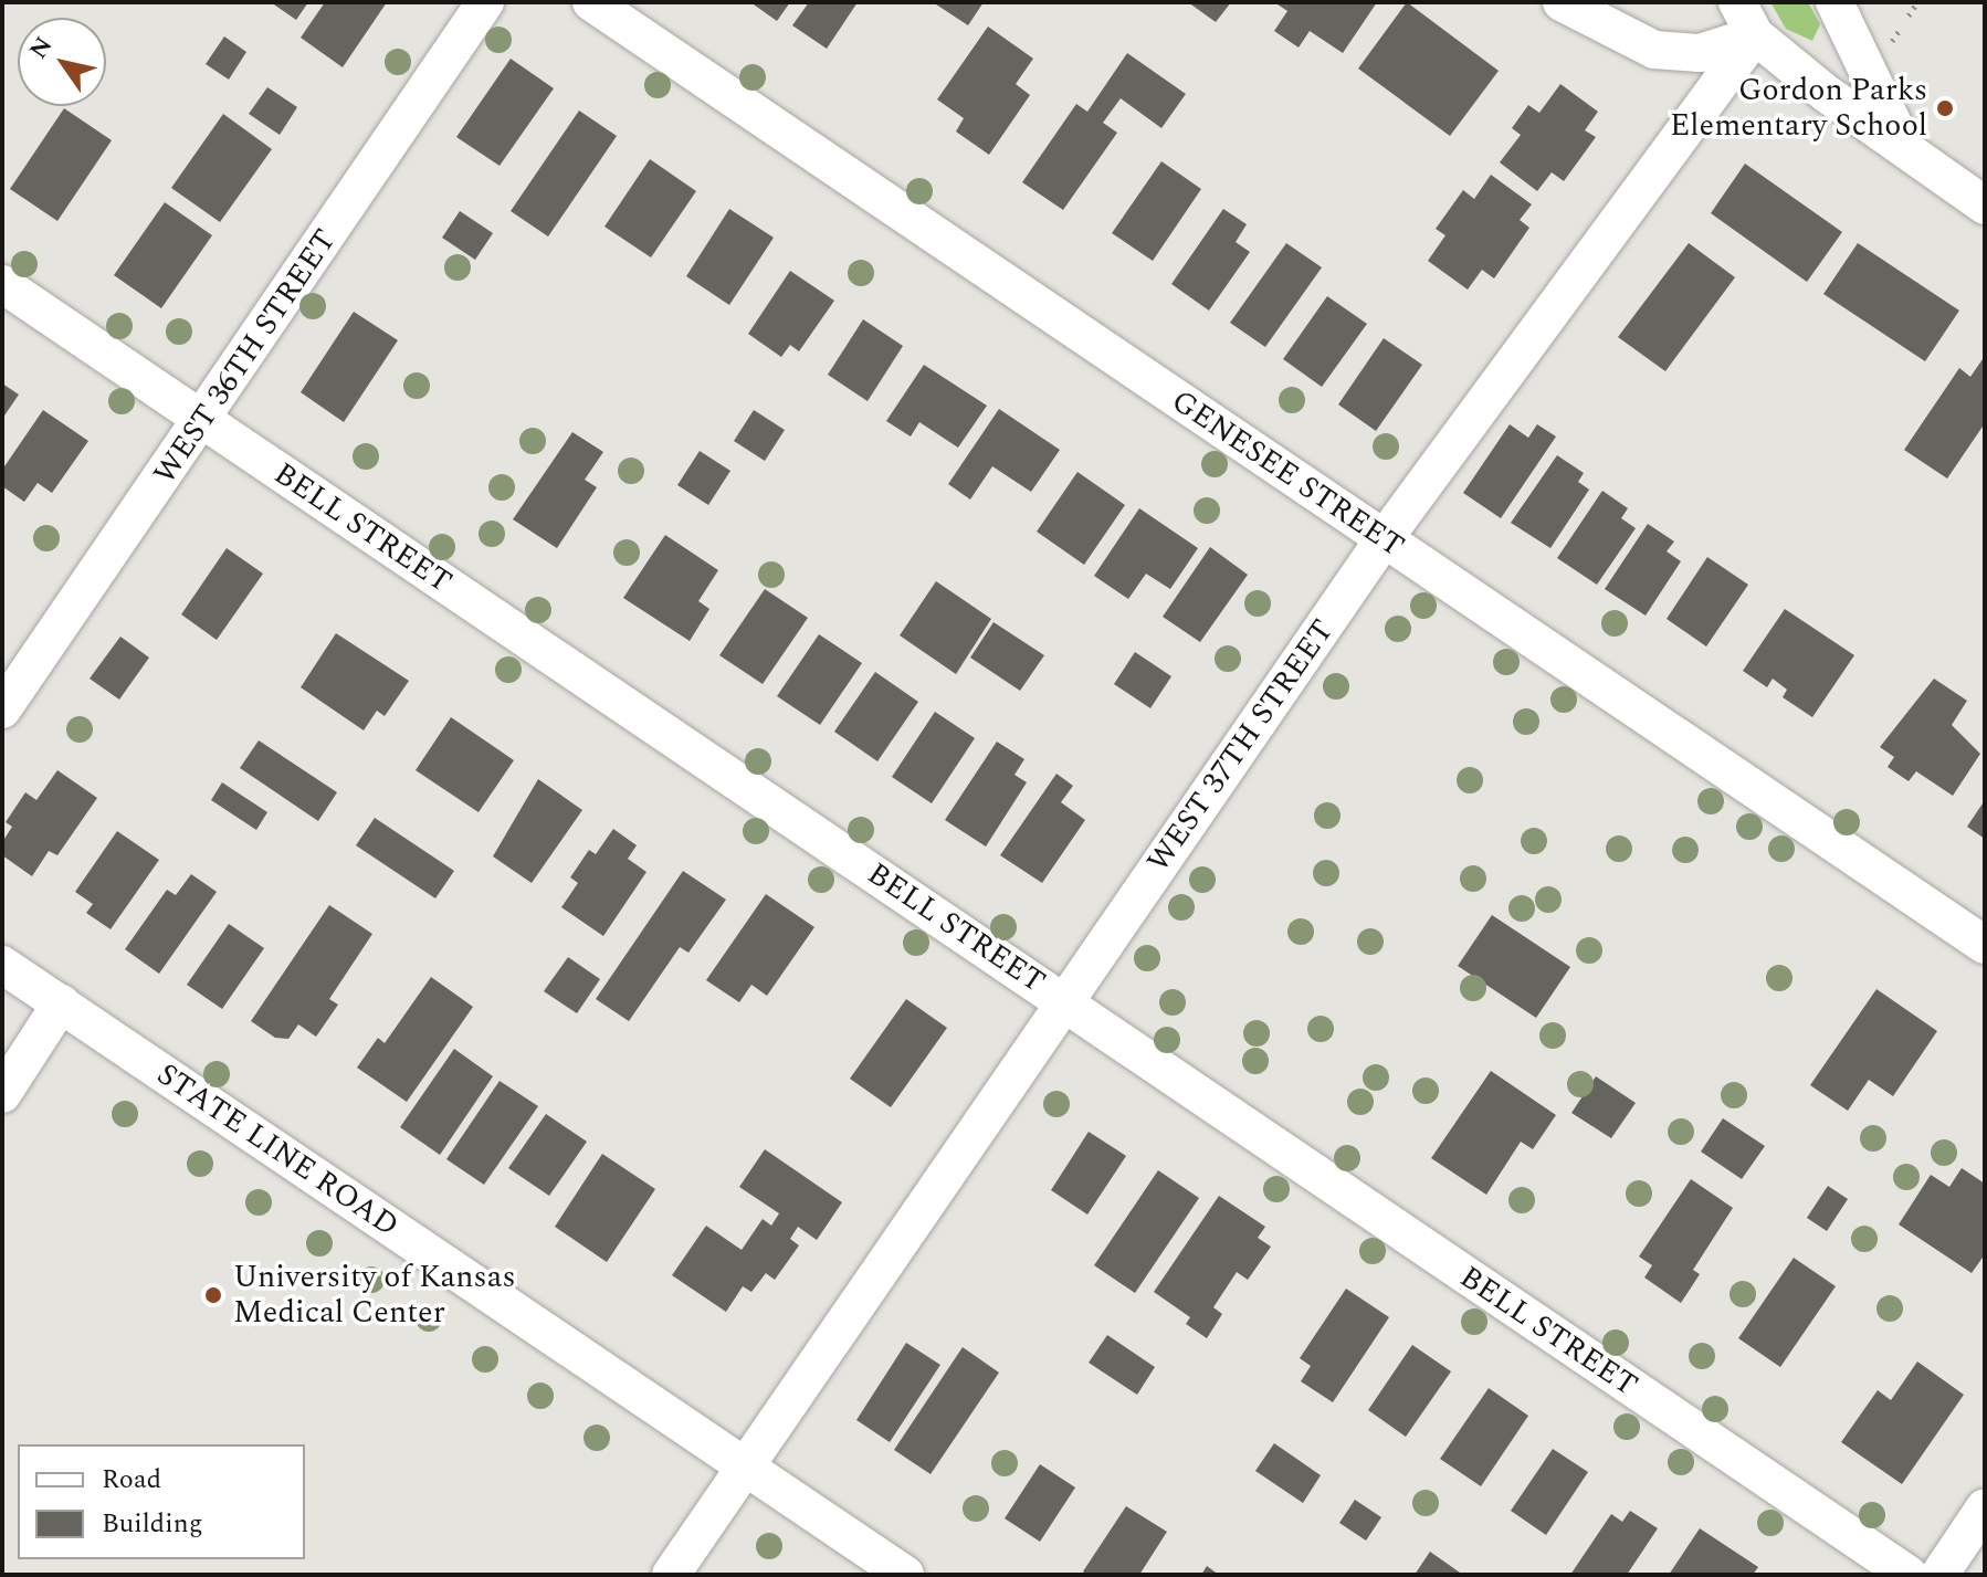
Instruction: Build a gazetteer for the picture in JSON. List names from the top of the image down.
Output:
{
  "streets": {
    "street": [
      "WEST 36TH STREET",
      "GENESEE STREET",
      "BELL STREET",
      "WEST 37TH STREET",
      "STATE LINE ROAD"
    ]
  },
  "crossings": [
    ["WEST 36TH STREET", "BELL STREET"],
    ["GENESEE STREET", "WEST 37TH STREET"],
    ["BELL STREET", "WEST 37TH STREET"],
    ["WEST 37TH STREET", "STATE LINE ROAD"]
  ],
  "places": ["Gordon Parks Elementary School", "University of Kansas Medical Center"],
  "legend": ["Road", "Building"],
  "north": "top left"
}
